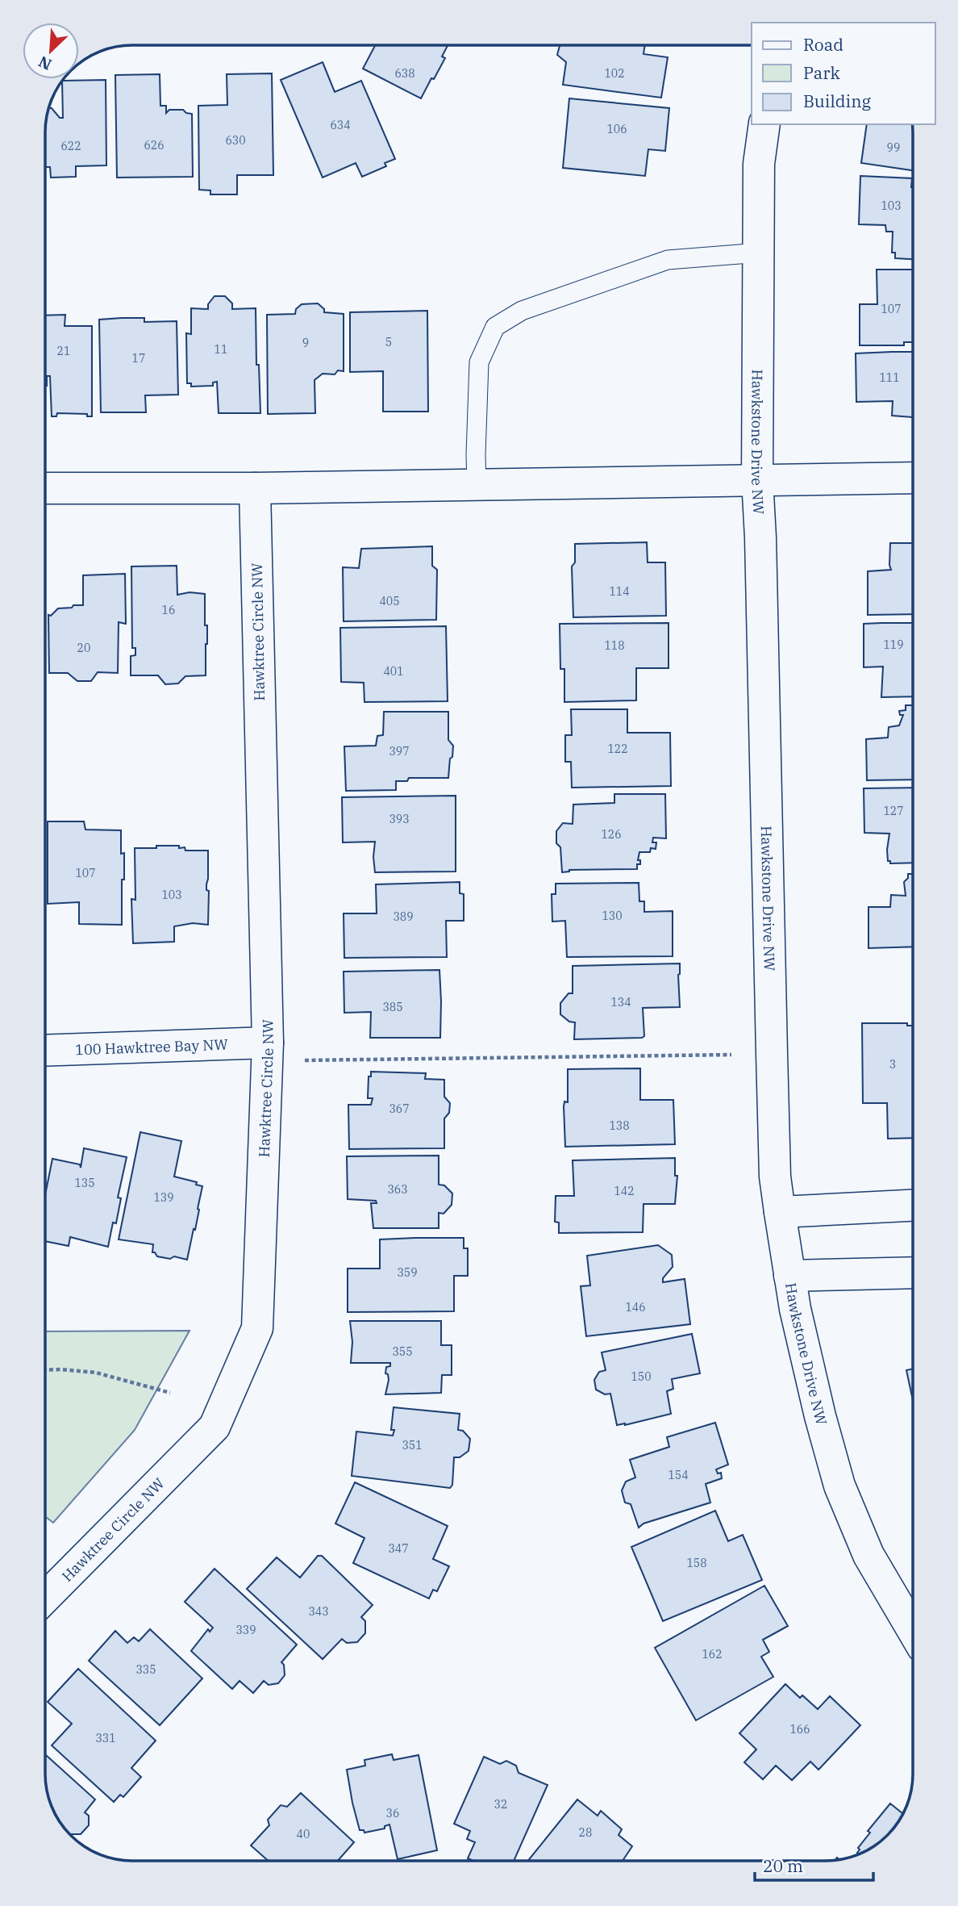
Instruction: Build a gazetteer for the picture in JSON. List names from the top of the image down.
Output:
{
  "streets": {
    "street": ["Hawkstone Drive NW", "Hawktree Circle NW", "100 Hawktree Bay NW"]
  },
  "crossings": [
    ["Hawktree Circle NW", "100 Hawktree Bay NW"]
  ],
  "house_numbers": [
    "638",
    "102",
    "634",
    "106",
    "630",
    "626",
    "622",
    "99",
    "103",
    "107",
    "5",
    "9",
    "11",
    "21",
    "17",
    "111",
    "114",
    "405",
    "16",
    "119",
    "118",
    "20",
    "401",
    "122",
    "397",
    "127",
    "393",
    "126",
    "107",
    "103",
    "130",
    "389",
    "134",
    "385",
    "3",
    "367",
    "138",
    "135",
    "363",
    "142",
    "139",
    "359",
    "146",
    "355",
    "150",
    "351",
    "154",
    "347",
    "158",
    "343",
    "339",
    "162",
    "335",
    "166",
    "331",
    "32",
    "36",
    "28",
    "40"
  ],
  "legend": ["Road", "Park", "Building"],
  "scale_bar": "20 m",
  "north": "bottom left"
}
